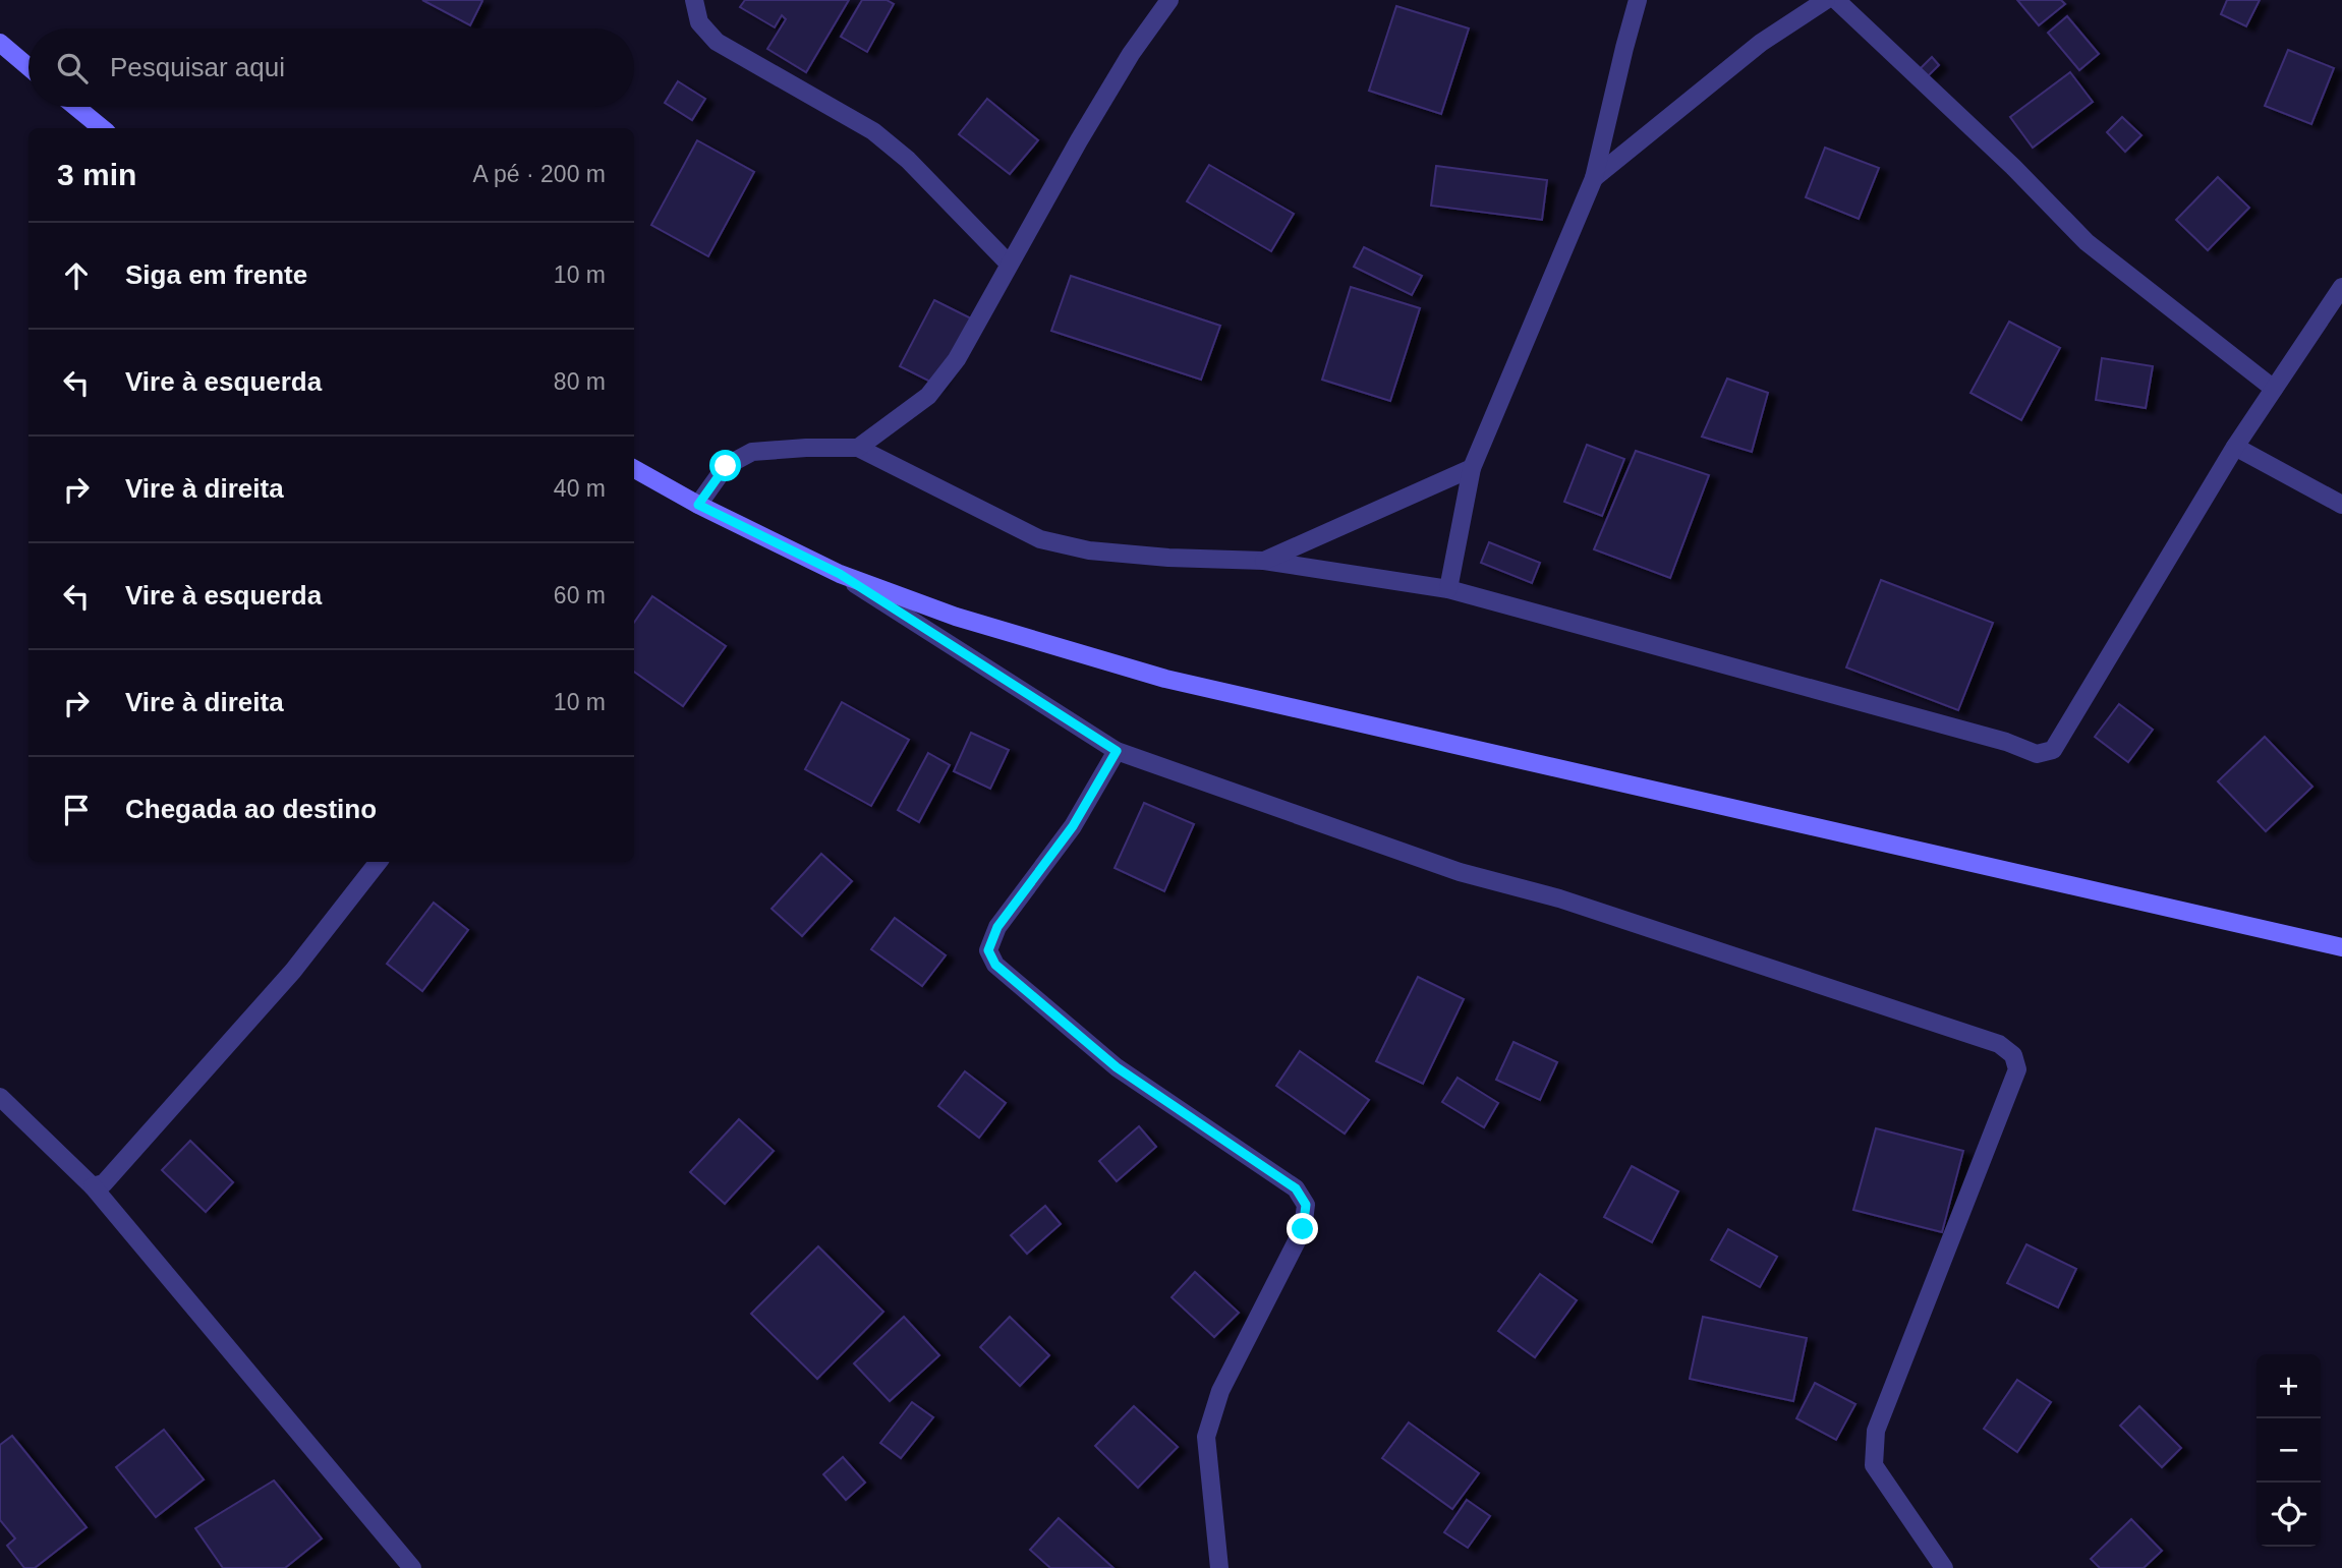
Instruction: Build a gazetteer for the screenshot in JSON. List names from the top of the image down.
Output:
{
  "page": {
    "search": "Pesquisar aqui",
    "heading": ["3 min", "A pé · 200 m"],
    "list": [
      ["Siga em frente", "10 m"],
      ["Vire à esquerda", "80 m"],
      ["Vire à direita", "40 m"],
      ["Vire à esquerda", "60 m"],
      ["Vire à direita", "10 m"],
      "Chegada ao destino"
    ],
    "map_buttons": ["+", "−"]
  }
}
